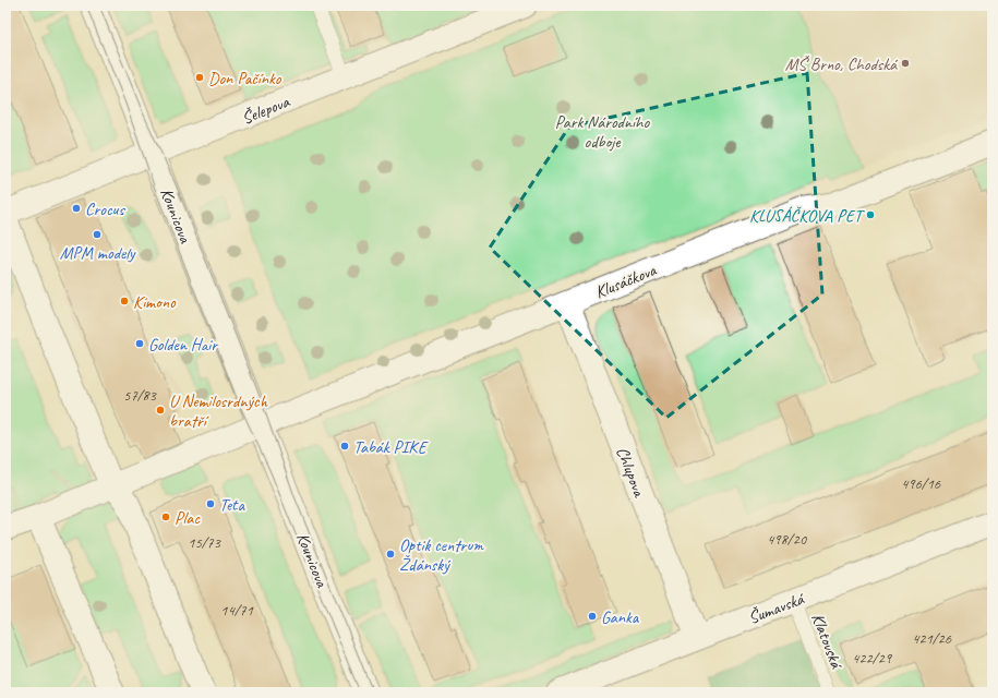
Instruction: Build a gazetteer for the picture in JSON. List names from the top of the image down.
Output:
{
  "streets": {
    "street": [
      "Šelepova",
      "Kounicova",
      "Klusáčkova",
      "Chlupova",
      "Šumavská"
    ],
    "lane": ["Klatovská"]
  },
  "crossings": [
    ["Šelepova", "Kounicova"],
    ["Kounicova", "Klusáčkova"],
    ["Klusáčkova", "Chlupova"],
    ["Chlupova", "Šumavská"],
    ["Šumavská", "Klatovská"]
  ],
  "parks": ["Park Národního odboje"],
  "places": [
    "MŠ Brno, Chodská",
    "Don Pačínko",
    "Crocus",
    "KLUSÁČKOVA PET",
    "MPM modely",
    "Kimono",
    "Golden Hair",
    "U Nemilosrdných bratří",
    "Tabák PIKE",
    "Teta",
    "Plac",
    "Optik centrum Ždánský",
    "Ganka"
  ],
  "house_numbers": [
    "57/83",
    "496/16",
    "498/20",
    "15/73",
    "14/71",
    "421/26",
    "422/29"
  ]
}
